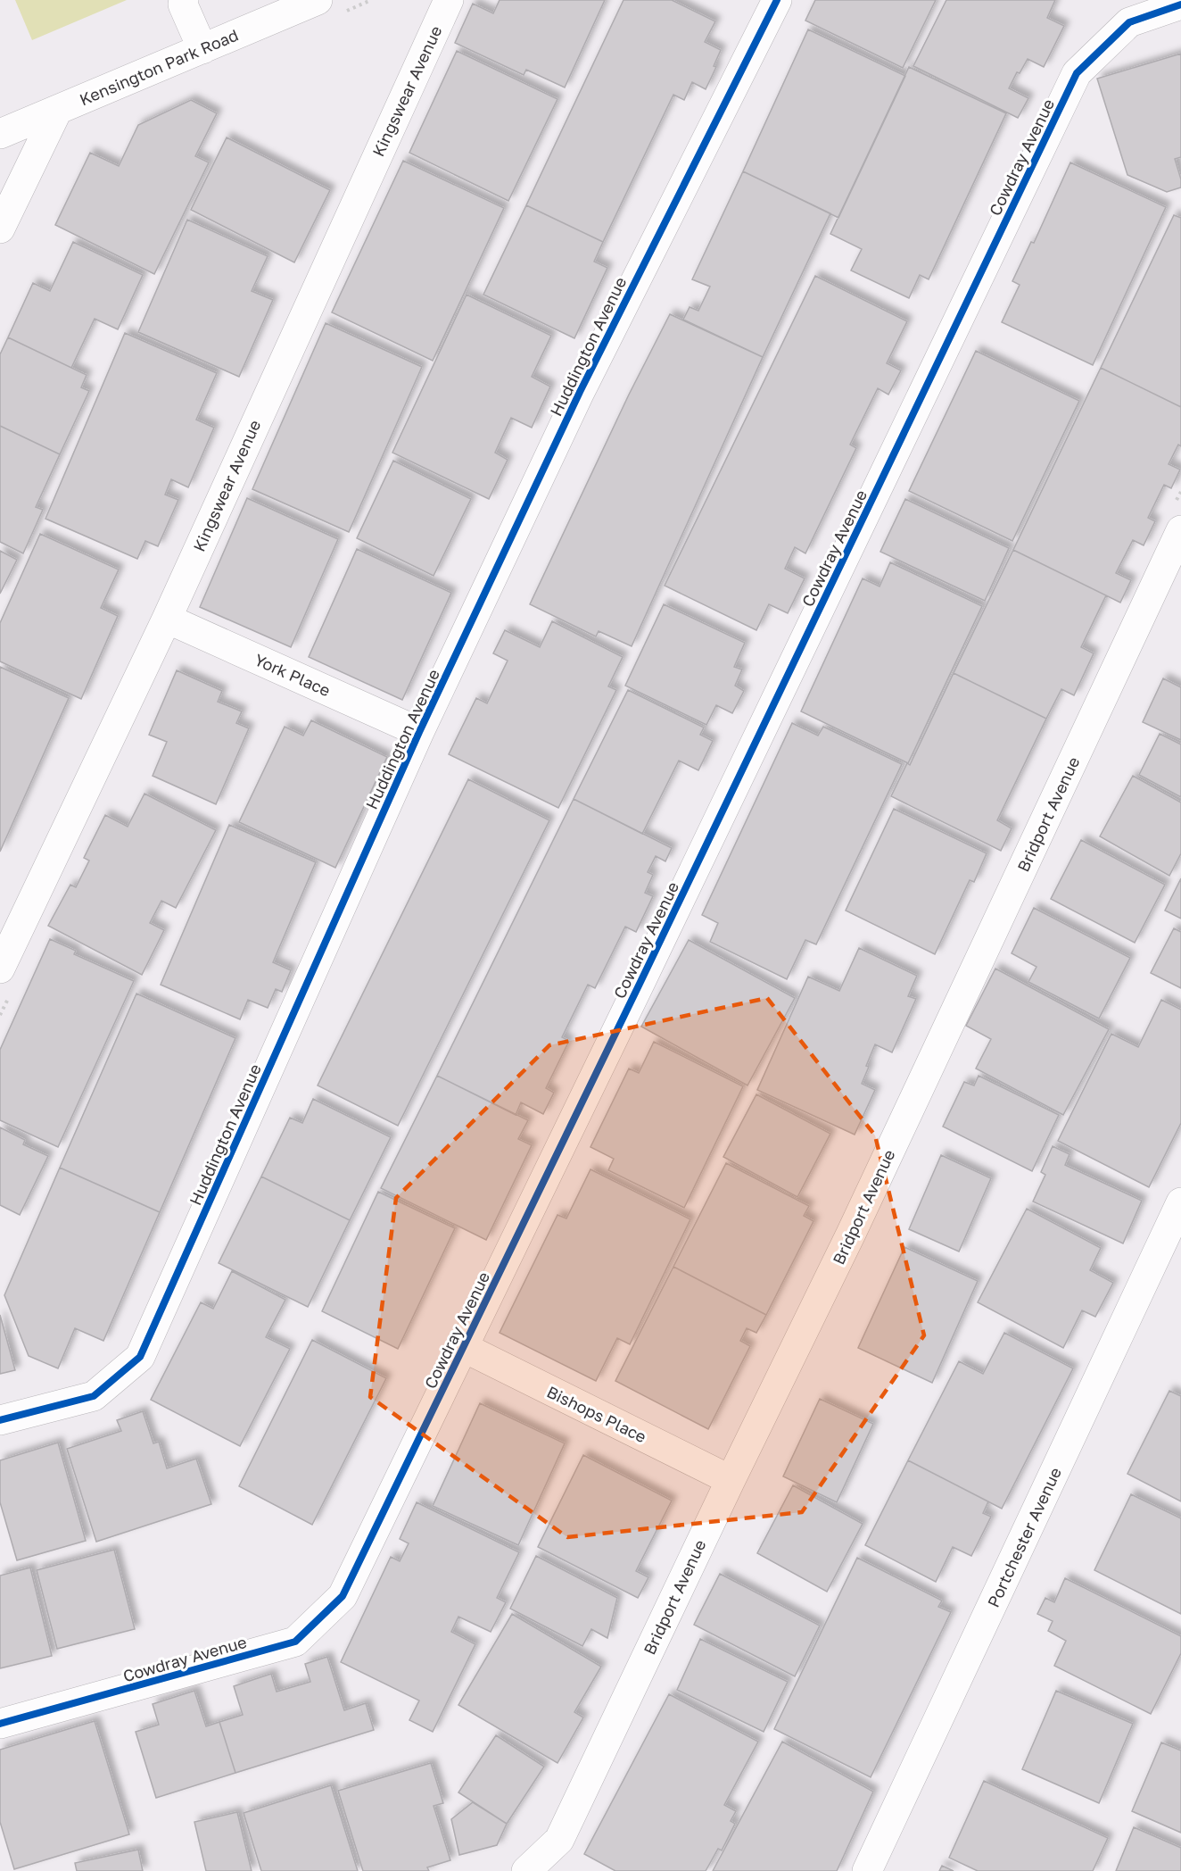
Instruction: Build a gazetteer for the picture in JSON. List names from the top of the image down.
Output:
{
  "streets": {
    "street": [
      "Kensington Park Road",
      "Kingswear Avenue",
      "Cowdray Avenue",
      "Huddington Avenue",
      "York Place",
      "Bridport Avenue",
      "Bishops Place",
      "Portchester Avenue"
    ]
  },
  "crossings": [
    ["Kingswear Avenue", "York Place"],
    ["Cowdray Avenue", "Bishops Place"],
    ["Huddington Avenue", "York Place"],
    ["Bridport Avenue", "Bishops Place"]
  ]
}
